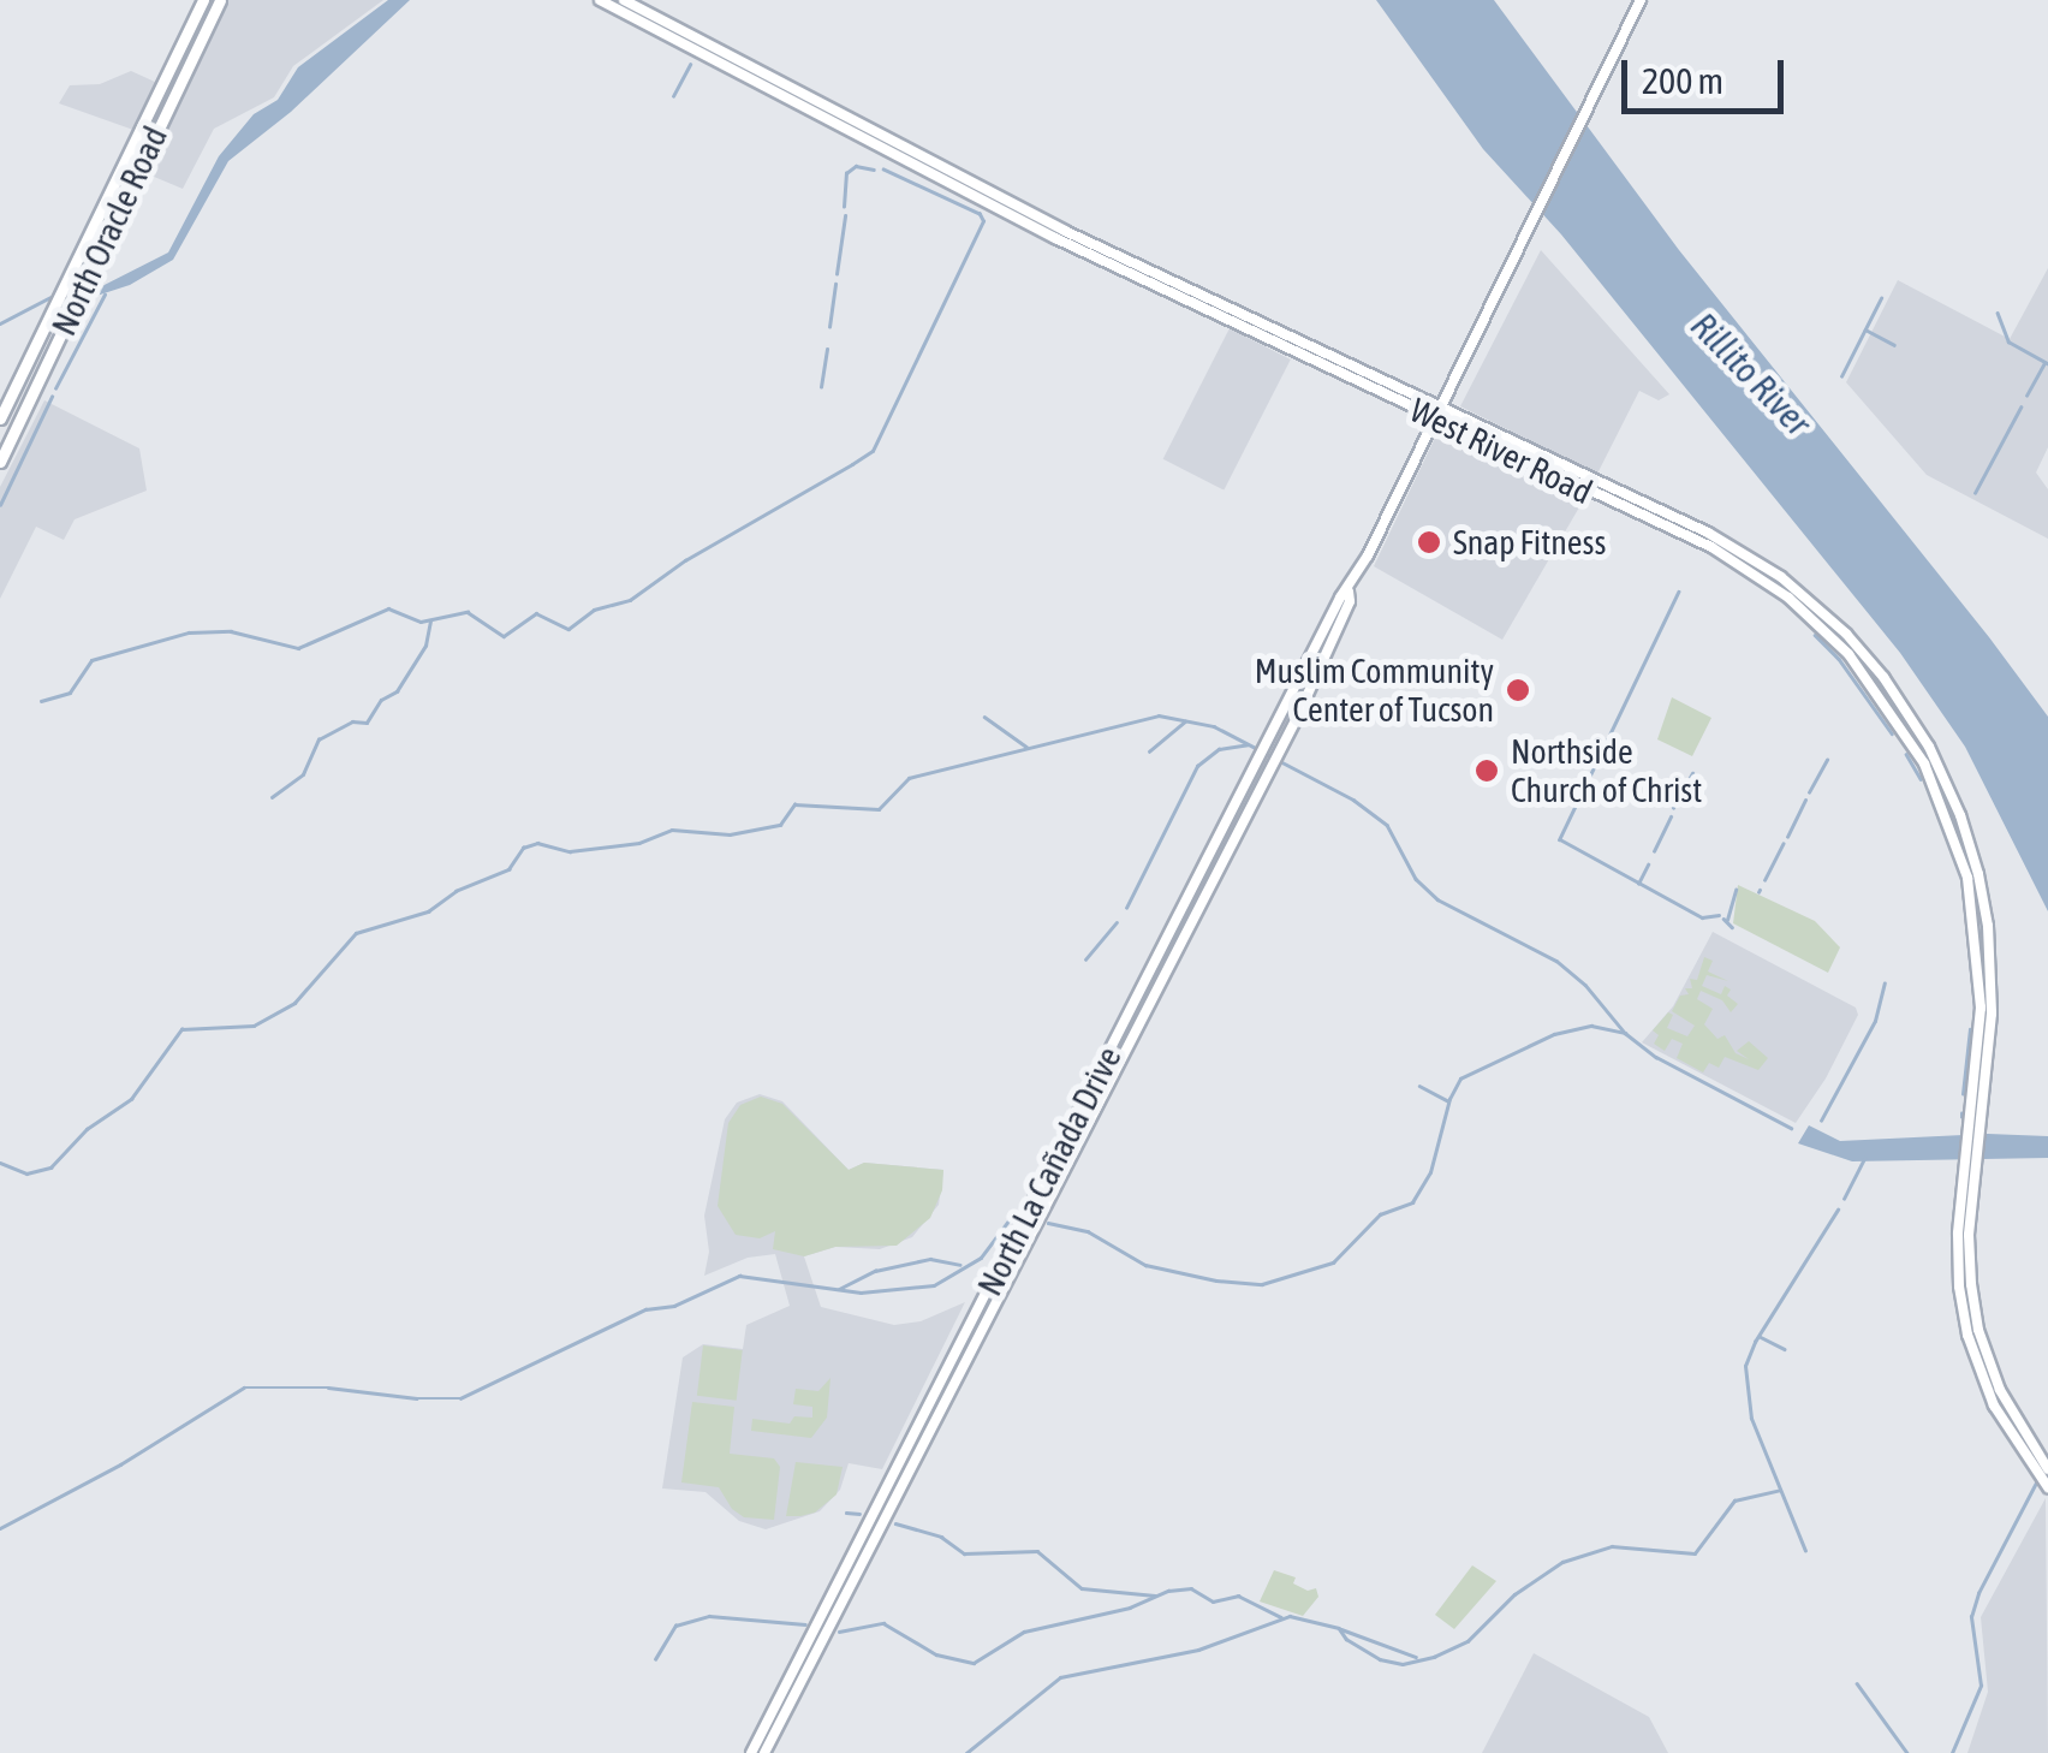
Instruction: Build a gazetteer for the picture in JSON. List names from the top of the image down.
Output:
{
  "streets": {
    "highway": ["North Oracle Road"],
    "main road": ["West River Road", "North La Cañada Drive"]
  },
  "crossings": [
    ["West River Road", "North La Cañada Drive"]
  ],
  "water": ["Rillito River"],
  "places": ["Snap Fitness", "Muslim Community Center of Tucson", "Northside Church of Christ"],
  "scale_bar": "200 m"
}
